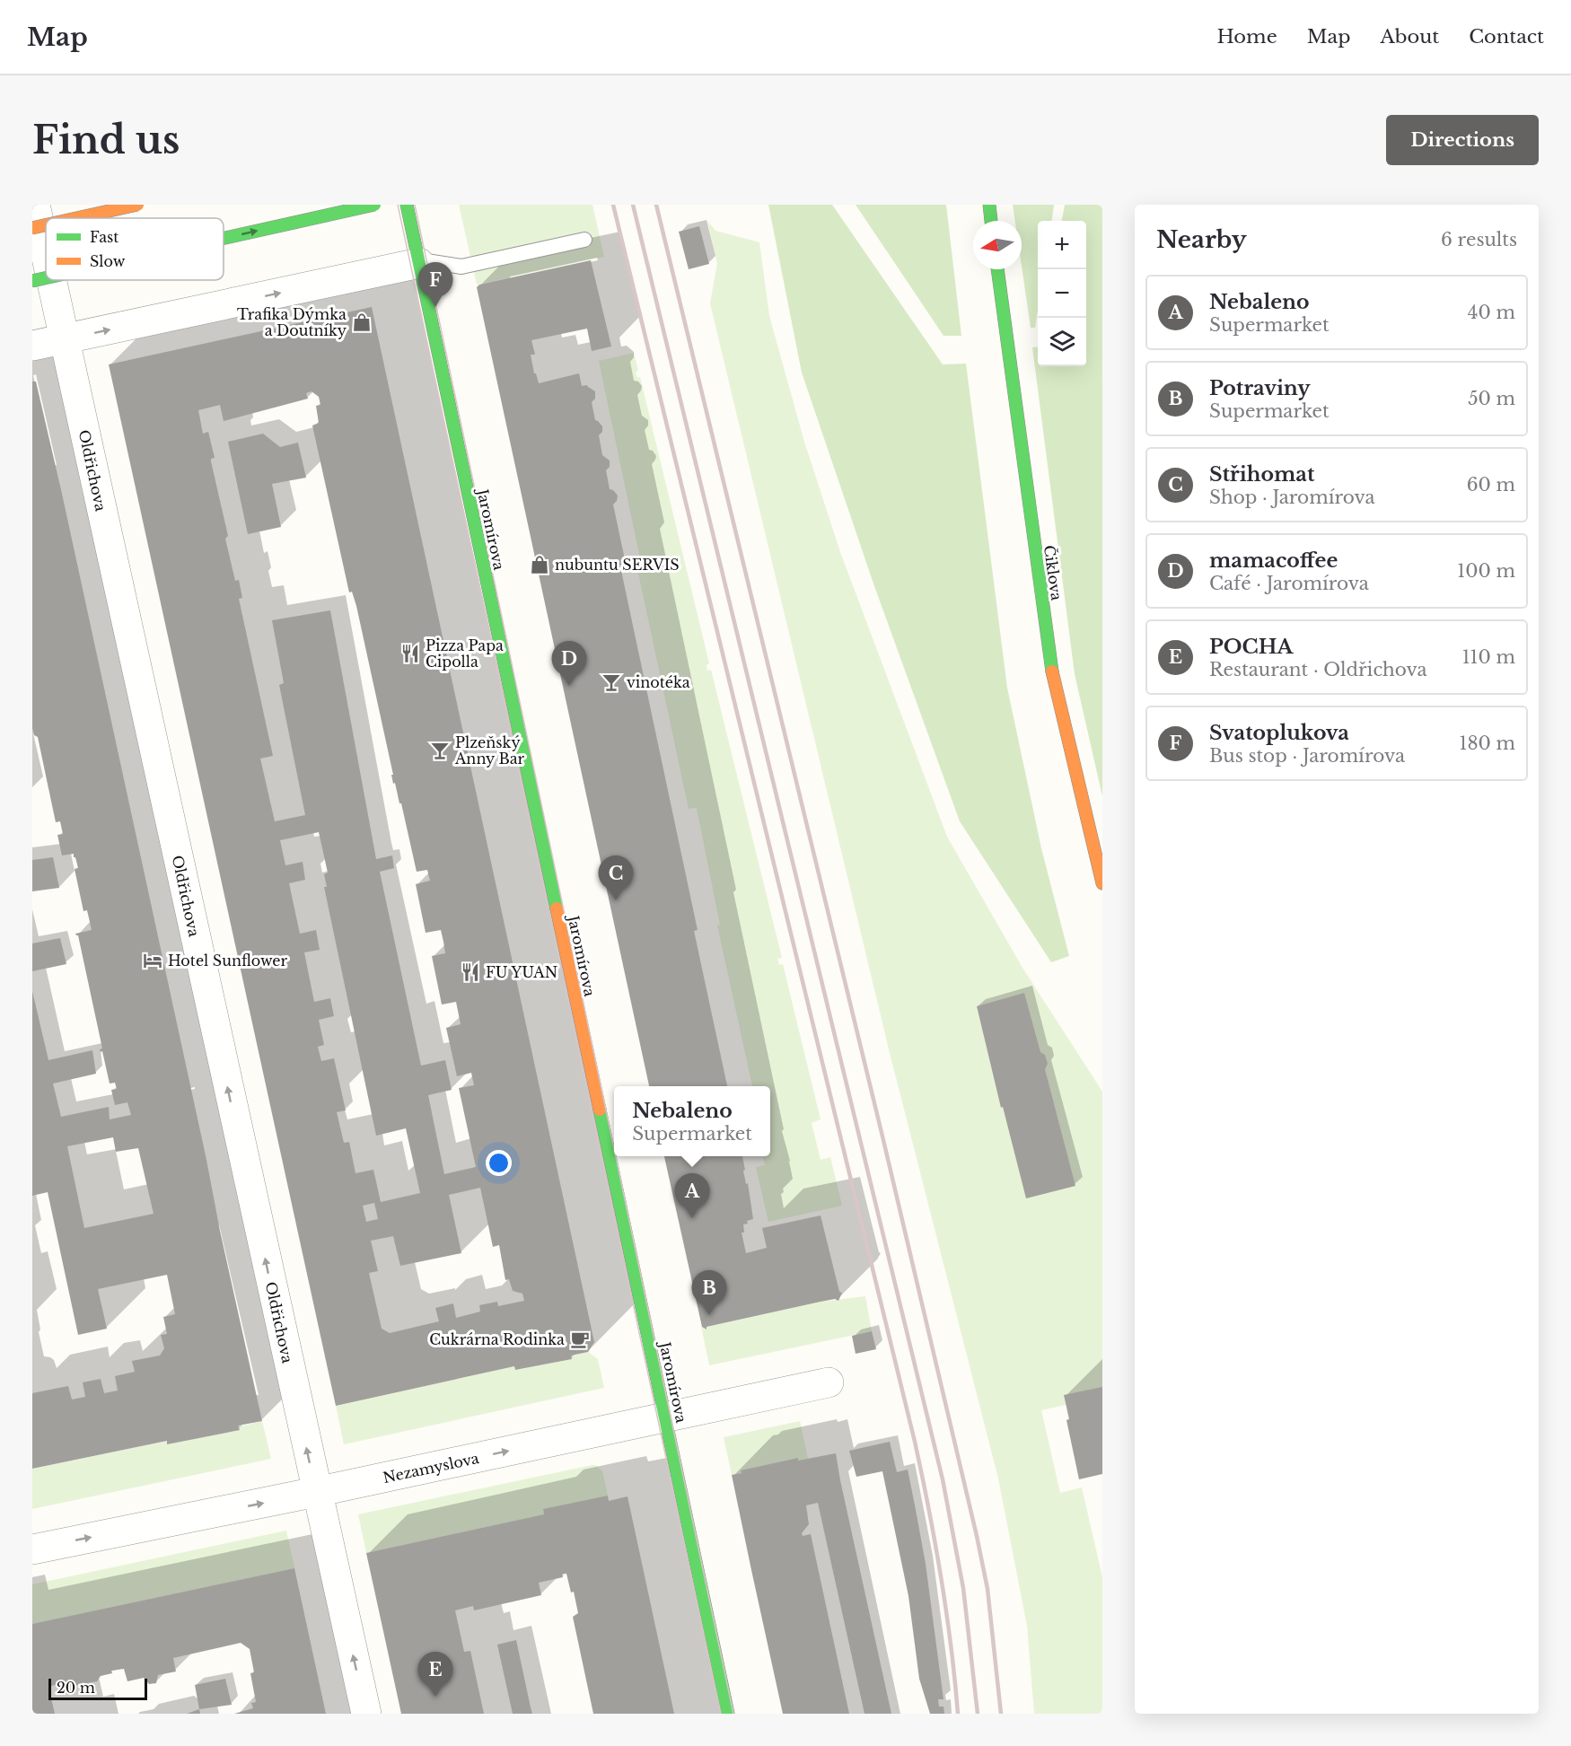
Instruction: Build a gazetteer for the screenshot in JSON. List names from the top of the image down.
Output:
{
  "streets": {
    "main road": ["Jaromírova", "Čiklova"],
    "street": ["Oldřichova", "Nezamyslova"]
  },
  "crossings": [
    ["Oldřichova", "Nezamyslova"],
    ["Jaromírova", "Nezamyslova"]
  ],
  "one_way": ["Oldřichova", "Nezamyslova"],
  "places": {
    "shop": ["Trafika Dýmka a Doutníky", "nubuntu SERVIS"],
    "restaurant": ["Pizza Papa Cipolla", "FU YUAN"],
    "bar": ["vinotéka", "Plzeňský Anny Bar"],
    "hotel": ["Hotel Sunflower"],
    "cafe": ["Cukrárna Rodinka"]
  },
  "legend": ["Fast", "Slow"],
  "scale_bar": "20 m",
  "north": "left",
  "page": {
    "header": "Map",
    "nav": [
      "Home",
      "Map",
      "About",
      "Contact"
    ],
    "buttons": "Directions",
    "title": "Find us",
    "heading": ["Nearby", "6 results"],
    "map_buttons": ["+", "−"],
    "pins": [
      "F",
      "D",
      "C",
      "A",
      "B",
      "E"
    ],
    "list": [
      {
        "mark": "A",
        "name": "Nebaleno",
        "note": "Supermarket",
        "value": "40 m"
      },
      {
        "mark": "B",
        "name": "Potraviny",
        "note": "Supermarket",
        "value": "50 m"
      },
      {
        "mark": "C",
        "name": "Střihomat",
        "note": "Shop · Jaromírova",
        "value": "60 m"
      },
      {
        "mark": "D",
        "name": "mamacoffee",
        "note": "Café · Jaromírova",
        "value": "100 m"
      },
      {
        "mark": "E",
        "name": "POCHA",
        "note": "Restaurant · Oldřichova",
        "value": "110 m"
      },
      {
        "mark": "F",
        "name": "Svatoplukova",
        "note": "Bus stop · Jaromírova",
        "value": "180 m"
      }
    ],
    "popup": ["Nebaleno", "Supermarket"],
    "scale": "20 m"
  }
}
